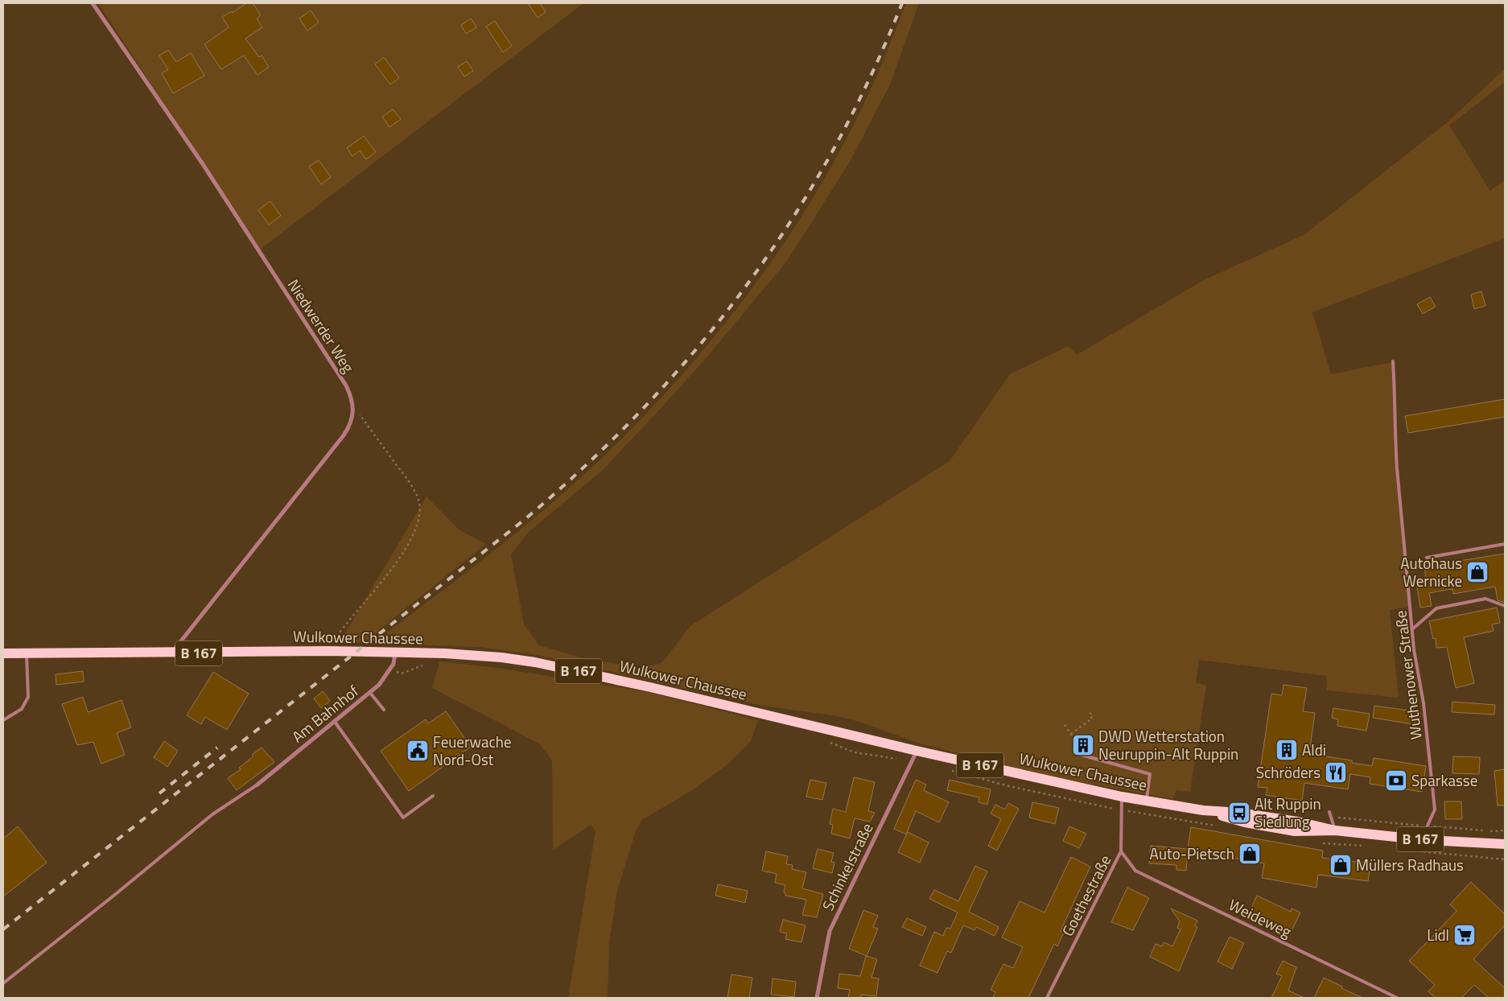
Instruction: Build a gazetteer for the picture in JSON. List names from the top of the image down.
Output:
{
  "streets": {
    "main road": ["Wulkower Chaussee", "B 167"],
    "street": ["Niedwerder Weg", "Am Bahnhof", "Schinkelstraße"],
    "lane": ["Wuthenower Straße", "Goethestraße", "Weideweg"]
  },
  "crossings": [
    ["Wulkower Chaussee", "Wuthenower Straße"],
    ["Wulkower Chaussee", "Am Bahnhof"],
    ["Wulkower Chaussee", "Schinkelstraße"],
    ["Wulkower Chaussee", "Goethestraße"],
    ["Goethestraße", "Weideweg"]
  ],
  "places": {
    "shop": ["Autohaus Wernicke", "Auto-Pietsch", "Müllers Radhaus"],
    "building": ["DWD Wetterstation Neuruppin-Alt Ruppin", "Aldi"],
    "public building": ["Feuerwache Nord-Ost"],
    "restaurant": ["Schröders"],
    "bank": ["Sparkasse"],
    "bus stop": ["Alt Ruppin Siedlung"],
    "supermarket": ["Lidl"]
  }
}
